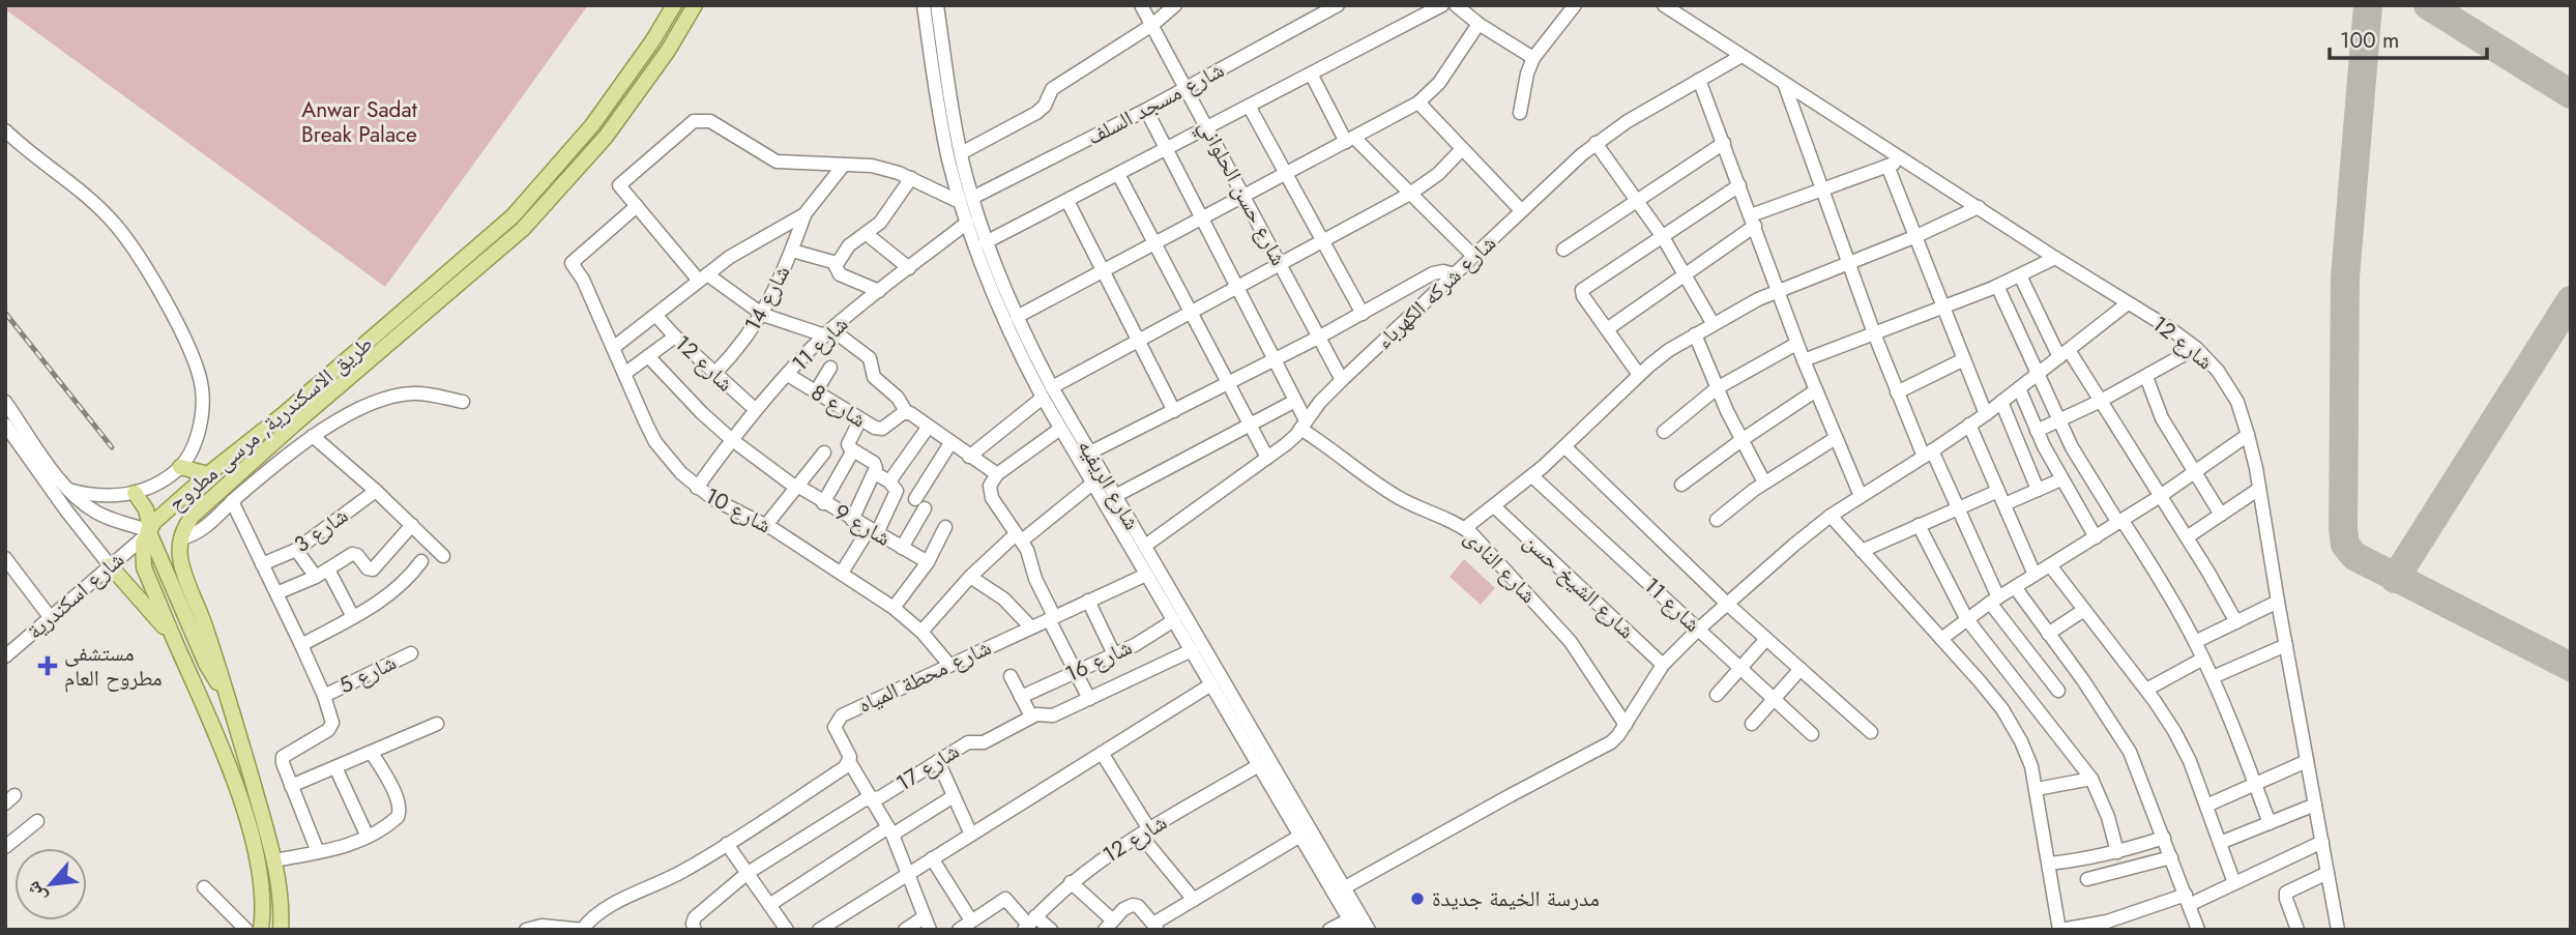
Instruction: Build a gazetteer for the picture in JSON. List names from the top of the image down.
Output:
{
  "streets": {
    "main road": ["طريق الاسكندرية, مرسى مطروح"],
    "street": [
      "شارع مسجد السلف",
      "شارع حسن الحلواني",
      "شارع شركه الكهرباء",
      "شارع 14",
      "شارع 12",
      "شارع 11",
      "شارع 8",
      "شارع الريفيه",
      "شارع 10",
      "شارع 9",
      "شارع 3",
      "شارع النادى",
      "شارع الشيخ حسن",
      "شارع اسكندرية",
      "شارع 16",
      "شارع 5",
      "شارع محطة المياه",
      "شارع 17"
    ]
  },
  "crossings": [
    ["شارع مسجد السلف", "شارع حسن الحلواني"],
    ["شارع مسجد السلف", "شارع الريفيه"],
    ["شارع حسن الحلواني", "شارع شركه الكهرباء"],
    ["شارع شركه الكهرباء", "شارع 12"],
    ["شارع شركه الكهرباء", "شارع الريفيه"],
    ["شارع شركه الكهرباء", "شارع النادى"],
    ["شارع 14", "شارع 12"],
    ["شارع 12", "شارع 11"],
    ["شارع 12", "شارع الريفيه"],
    ["شارع 11", "شارع 8"],
    ["شارع 11", "شارع الريفيه"],
    ["شارع 11", "شارع 10"],
    ["شارع 11", "شارع 9"],
    ["طريق الاسكندرية, مرسى مطروح", "شارع اسكندرية"],
    ["شارع الريفيه", "شارع 16"],
    ["شارع الريفيه", "شارع محطة المياه"],
    ["شارع الريفيه", "شارع 17"],
    ["شارع 10", "شارع محطة المياه"]
  ],
  "parks": ["Anwar Sadat Break Palace"],
  "places": {
    "health": ["مستشفى مطروح العام"],
    "other": ["مدرسة الخيمة جديدة"]
  },
  "scale_bar": "100 m",
  "north": "bottom left"
}
